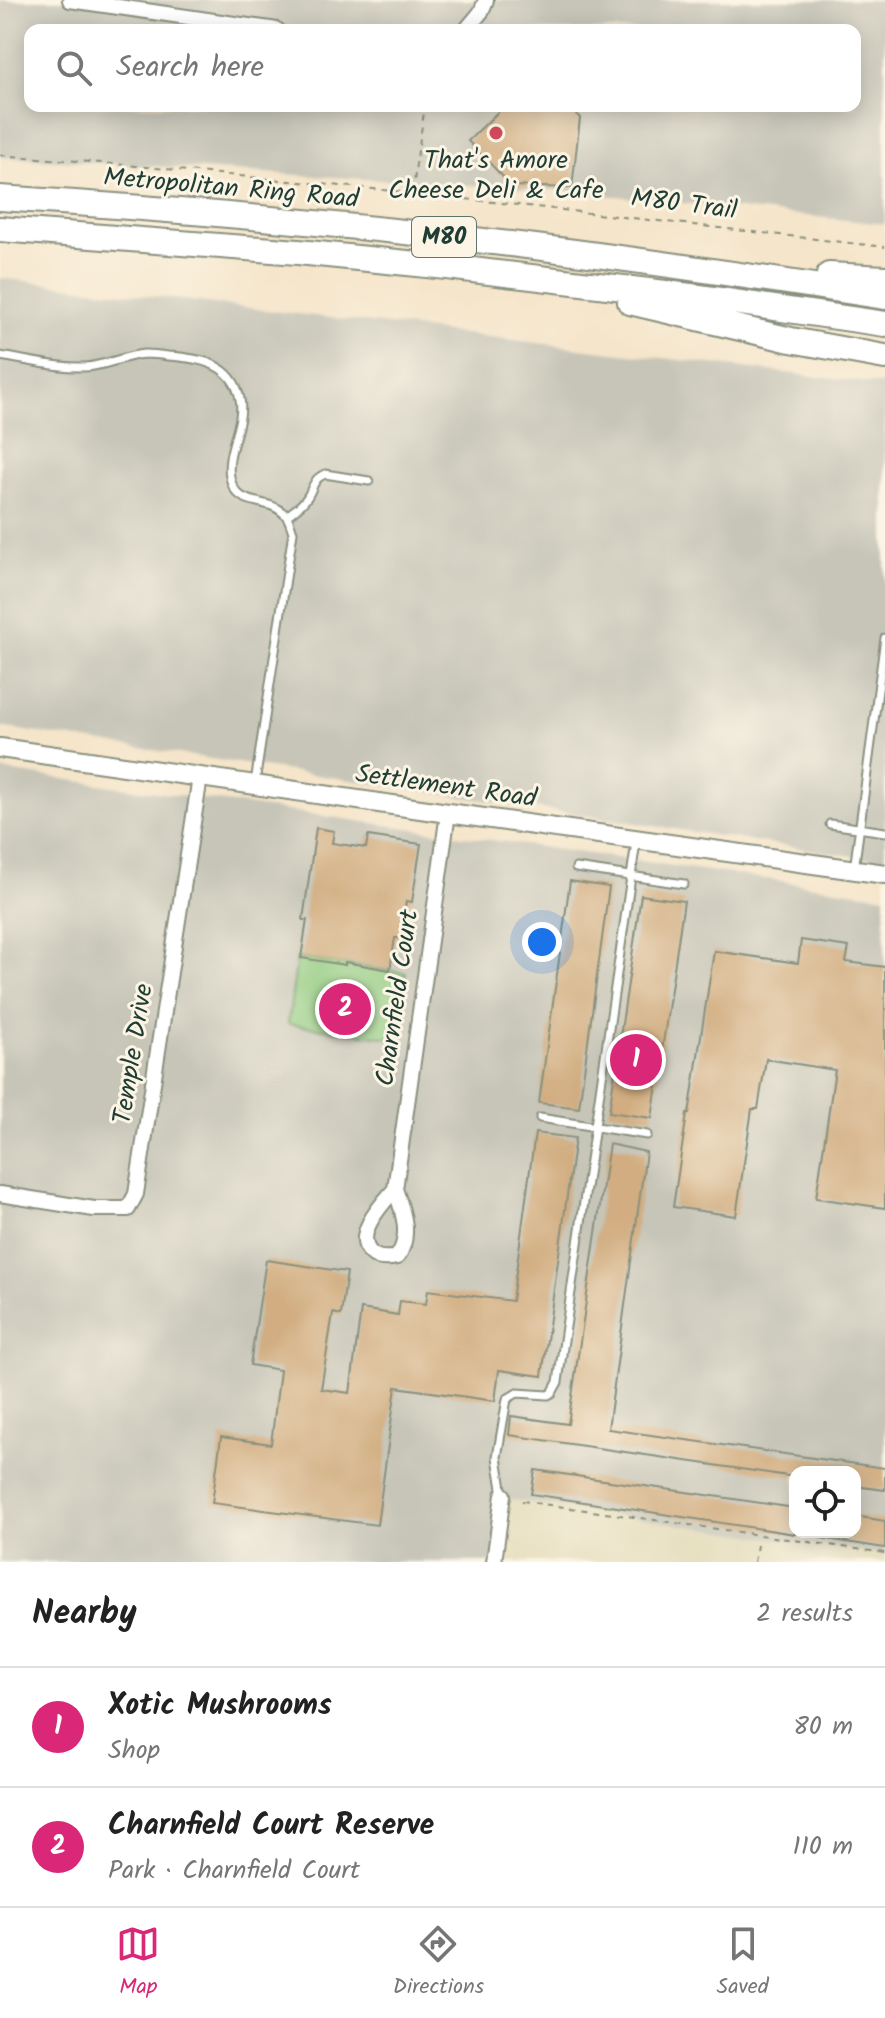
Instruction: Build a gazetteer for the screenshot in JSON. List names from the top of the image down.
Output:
{
  "streets": {
    "highway": ["Metropolitan Ring Road", "M80"],
    "main road": ["Settlement Road"],
    "street": ["Charnfield Court", "Temple Drive"],
    "path": ["M80 Trail"]
  },
  "crossings": [
    ["Settlement Road", "Charnfield Court"],
    ["Settlement Road", "Temple Drive"]
  ],
  "places": ["That's Amore Cheese Deli & Cafe"],
  "page": {
    "search": "Search here",
    "pins": ["2", "1"],
    "heading": ["Nearby", "2 results"],
    "list": [
      {
        "mark": "1",
        "name": "Xotic Mushrooms",
        "note": "Shop",
        "value": "80 m"
      },
      {
        "mark": "2",
        "name": "Charnfield Court Reserve",
        "note": "Park · Charnfield Court",
        "value": "110 m"
      }
    ],
    "nav": ["Map", "Directions", "Saved"]
  }
}
